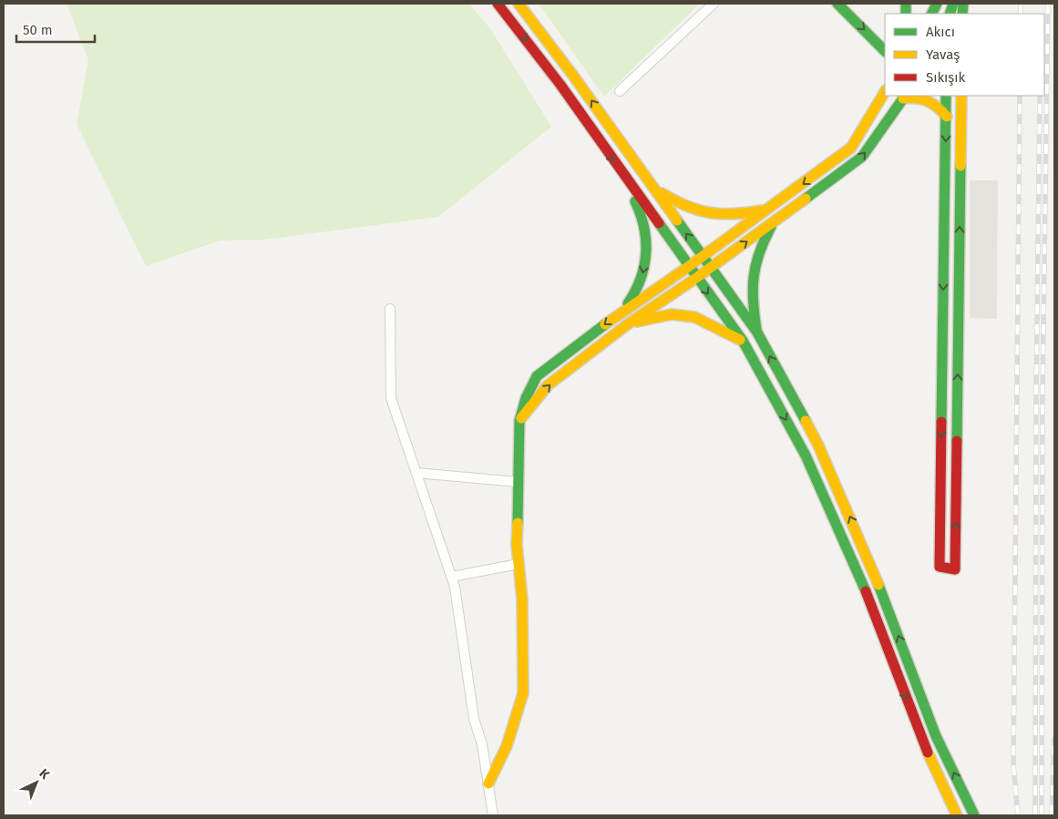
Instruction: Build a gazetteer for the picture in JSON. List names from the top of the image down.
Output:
{
  "legend": ["Akıcı", "Yavaş", "Sıkışık"],
  "scale_bar": "50 m",
  "north": "top right"
}
